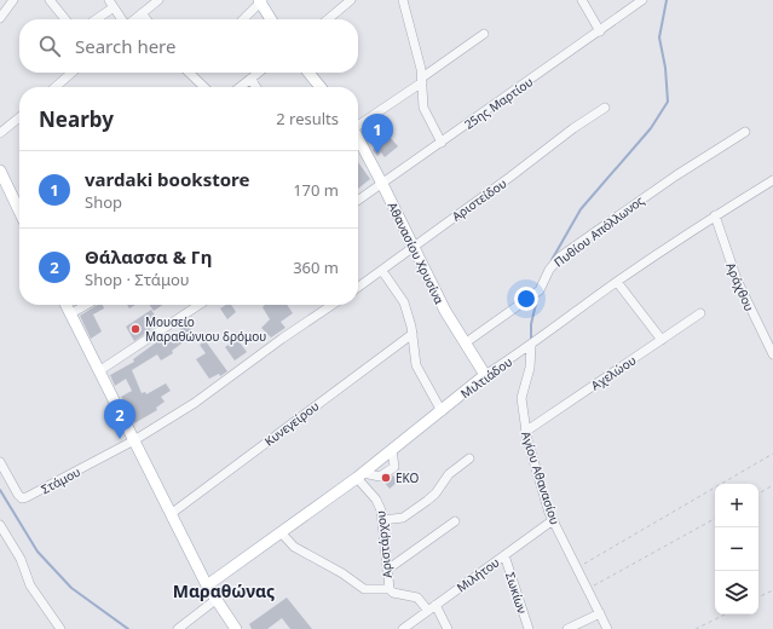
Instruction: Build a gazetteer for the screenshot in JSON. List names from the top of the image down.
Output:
{
  "streets": {
    "main road": ["Αθανασίου Χρυσίνα", "Μιλτιάδου"],
    "street": [
      "25ης Μαρτίου",
      "Αριστείδου",
      "Πυθίου Απόλλωνος",
      "Αράχθου",
      "Αχελώου",
      "Κυνεγείρου",
      "Αγίου Αθανασίου",
      "Στάμου",
      "Αριστάρχου",
      "Μιλήτου",
      "Σωκίων"
    ]
  },
  "crossings": [
    ["25ης Μαρτίου", "Αθανασίου Χρυσίνα"],
    ["Αριστείδου", "Αθανασίου Χρυσίνα"],
    ["Πυθίου Απόλλωνος", "Αθανασίου Χρυσίνα"],
    ["Αθανασίου Χρυσίνα", "Μιλτιάδου"],
    ["Αράχθου", "Μιλτιάδου"],
    ["Αχελώου", "Αγίου Αθανασίου"],
    ["Μιλτιάδου", "Αγίου Αθανασίου"],
    ["Μιλτιάδου", "Αριστάρχου"],
    ["Αγίου Αθανασίου", "Μιλήτου"],
    ["Μιλήτου", "Σωκίων"]
  ],
  "districts": ["Μαραθώνας"],
  "places": ["Μουσείο Μαραθώνιου δρόμου", "EKO"],
  "page": {
    "search": "Search here",
    "heading": ["Nearby", "2 results"],
    "pins": ["1", "2"],
    "list": [
      {
        "mark": "1",
        "name": "vardaki bookstore",
        "note": "Shop",
        "value": "170 m"
      },
      {
        "mark": "2",
        "name": "Θάλασσα & Γη",
        "note": "Shop · Στάμου",
        "value": "360 m"
      }
    ],
    "map_buttons": ["+", "−"]
  }
}
